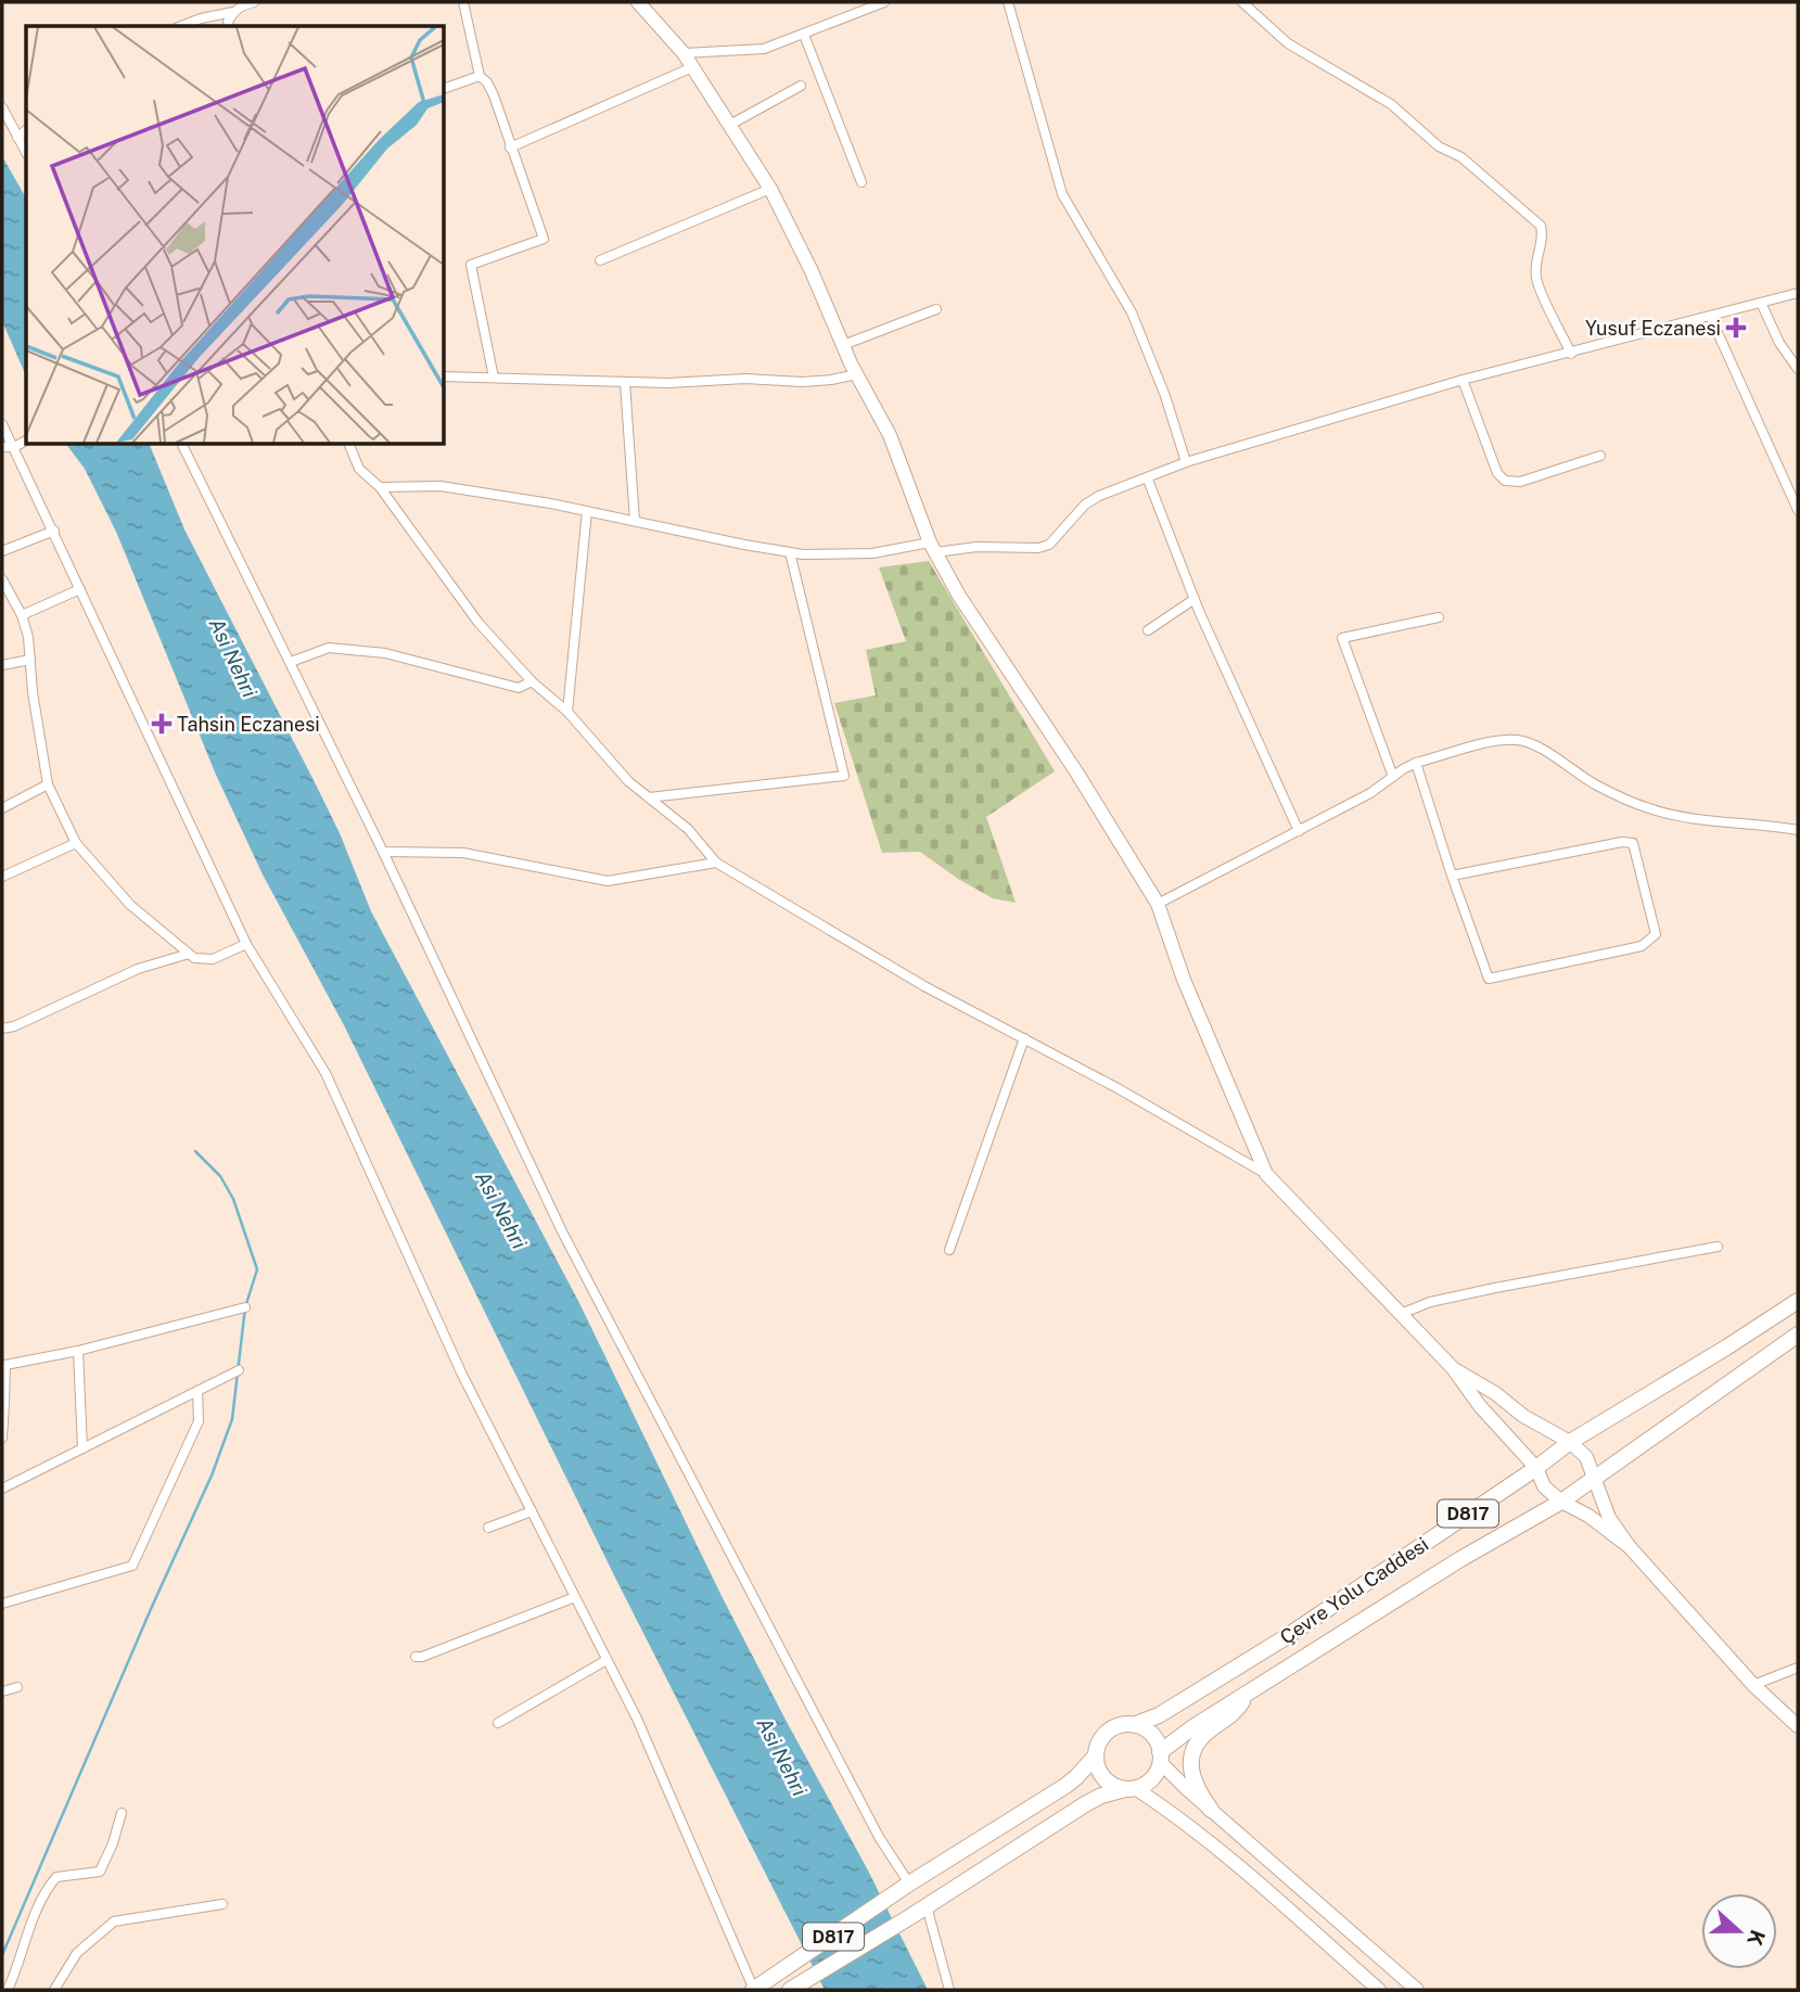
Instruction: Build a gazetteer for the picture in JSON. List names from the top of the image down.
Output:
{
  "streets": {
    "highway": ["D817", "Çevre Yolu Caddesi"]
  },
  "water": ["Asi Nehri"],
  "places": {
    "health": ["Yusuf Eczanesi", "Tahsin Eczanesi"]
  },
  "north": "right"
}
